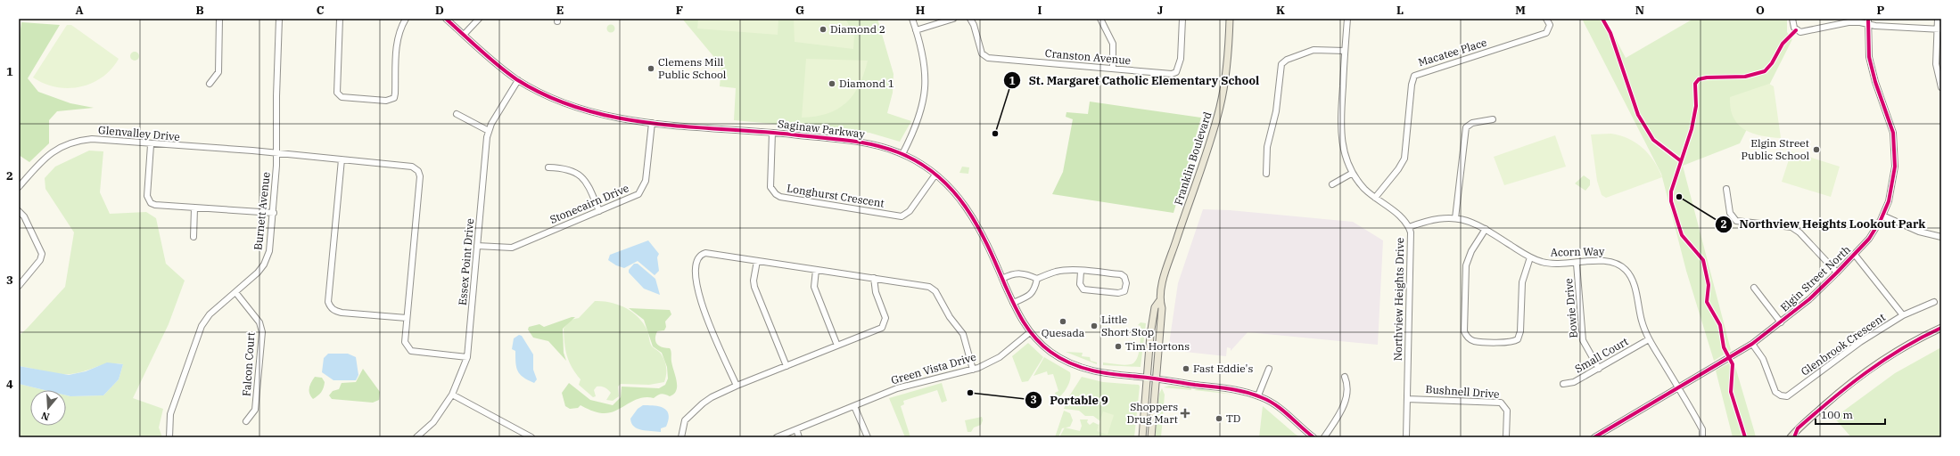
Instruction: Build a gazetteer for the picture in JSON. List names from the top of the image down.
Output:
{
  "streets": {
    "main road": ["Franklin Boulevard"],
    "street": [
      "Macatee Place",
      "Cranston Avenue",
      "Saginaw Parkway",
      "Glenvalley Drive",
      "Longhurst Crescent",
      "Stonecairn Drive",
      "Burnett Avenue",
      "Acorn Way",
      "Essex Point Drive",
      "Elgin Street North",
      "Northview Heights Drive",
      "Bowie Drive",
      "Glenbrook Crescent",
      "Small Court",
      "Falcon Court",
      "Green Vista Drive",
      "Bushnell Drive"
    ]
  },
  "crossings": [
    ["Macatee Place", "Northview Heights Drive"],
    ["Saginaw Parkway", "Franklin Boulevard"],
    ["Saginaw Parkway", "Longhurst Crescent"],
    ["Saginaw Parkway", "Stonecairn Drive"],
    ["Saginaw Parkway", "Essex Point Drive"],
    ["Saginaw Parkway", "Green Vista Drive"],
    ["Glenvalley Drive", "Burnett Avenue"],
    ["Stonecairn Drive", "Essex Point Drive"],
    ["Burnett Avenue", "Falcon Court"],
    ["Acorn Way", "Elgin Street North"],
    ["Acorn Way", "Northview Heights Drive"],
    ["Acorn Way", "Bowie Drive"],
    ["Acorn Way", "Small Court"],
    ["Elgin Street North", "Glenbrook Crescent"],
    ["Northview Heights Drive", "Bushnell Drive"],
    ["Bowie Drive", "Small Court"]
  ],
  "places": {
    "other": [
      "Diamond 2",
      "Clemens Mill Public School",
      "Diamond 1",
      "St. Margaret Catholic Elementary School",
      "Elgin Street Public School",
      "Northview Heights Lookout Park",
      "Quesada",
      "Little Short Stop",
      "Tim Hortons",
      "Fast Eddie's",
      "Portable 9",
      "TD"
    ],
    "health": ["Shoppers Drug Mart"]
  },
  "scale_bar": "100 m",
  "north": "bottom",
  "grid": {
    "columns": [
      "A",
      "B",
      "C",
      "D",
      "E",
      "F",
      "G",
      "H",
      "I",
      "J",
      "K",
      "L",
      "M",
      "N",
      "O",
      "P"
    ],
    "rows": [
      "1",
      "2",
      "3",
      "4"
    ]
  }
}
